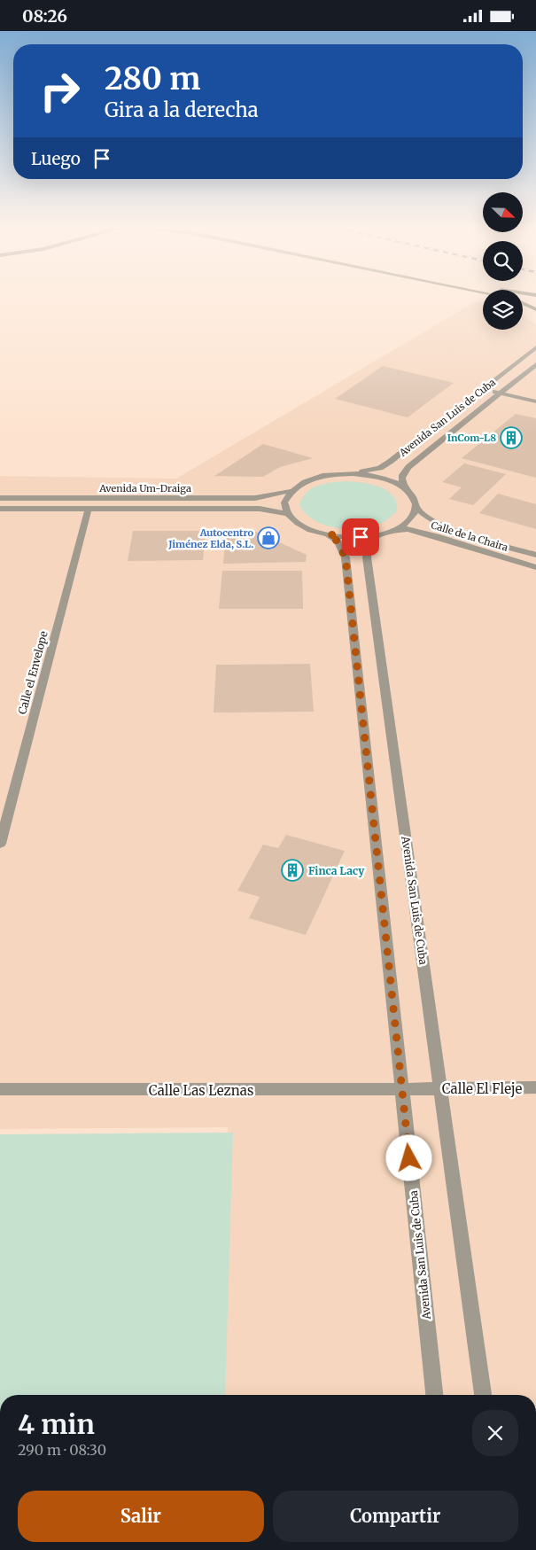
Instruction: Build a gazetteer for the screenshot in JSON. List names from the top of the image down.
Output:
{
  "streets": {
    "street": [
      "Avenida San Luis de Cuba",
      "Avenida Um-Draiga",
      "Calle de la Chaira",
      "Calle el Envelope",
      "Calle El Fleje",
      "Calle Las Leznas"
    ]
  },
  "crossings": [
    ["Avenida San Luis de Cuba", "Avenida Um-Draiga"],
    ["Avenida San Luis de Cuba", "Calle El Fleje"],
    ["Avenida San Luis de Cuba", "Calle Las Leznas"],
    ["Avenida Um-Draiga", "Calle el Envelope"],
    ["Calle El Fleje", "Calle Las Leznas"]
  ],
  "places": {
    "building": ["InCom-L8", "Finca Lacy"],
    "shop": ["Autocentro Jiménez Elda, S.L."]
  },
  "north": "bottom right",
  "page": {
    "status": "08:26",
    "turn": ["280 m", "Gira a la derecha"],
    "then": "Luego",
    "heading": ["4 min", "290 m · 08:30"],
    "buttons": ["Salir", "Compartir"]
  }
}
